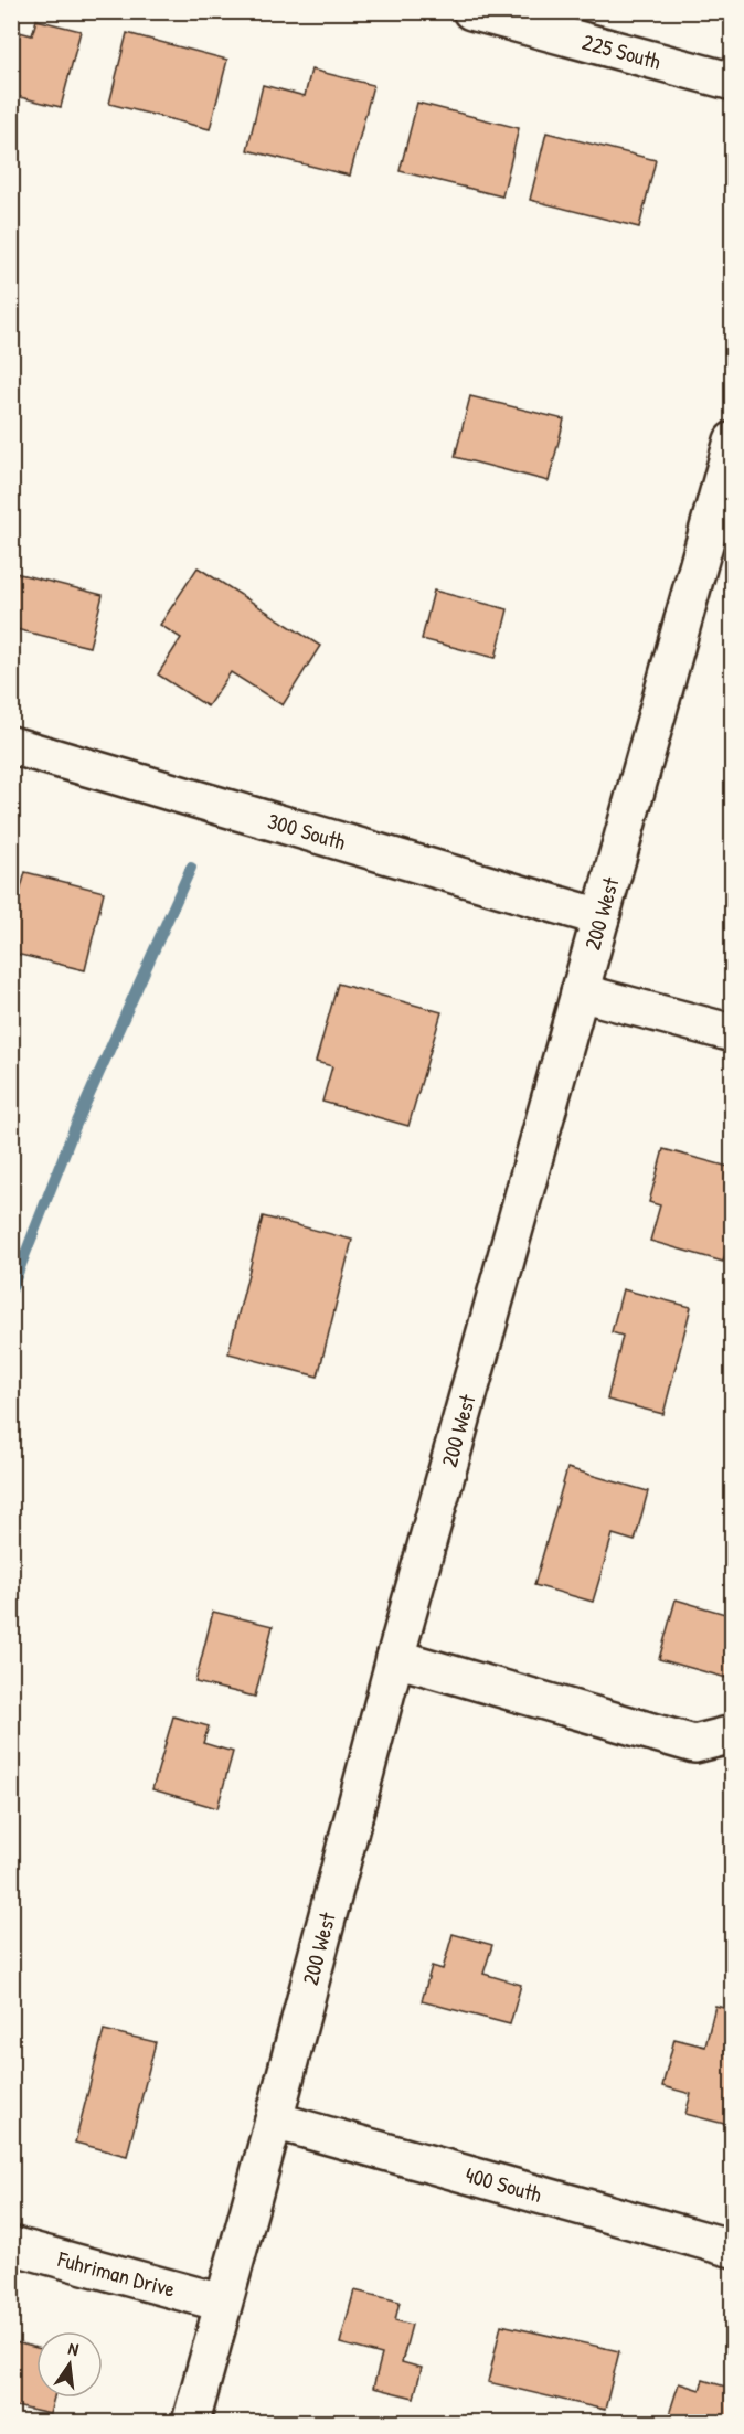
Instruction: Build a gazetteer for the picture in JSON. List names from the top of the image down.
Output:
{
  "streets": {
    "street": [
      "225 South",
      "300 South",
      "200 West",
      "400 South",
      "Fuhriman Drive"
    ]
  },
  "crossings": [
    ["300 South", "200 West"],
    ["200 West", "400 South"],
    ["200 West", "Fuhriman Drive"]
  ],
  "north": "top"
}
